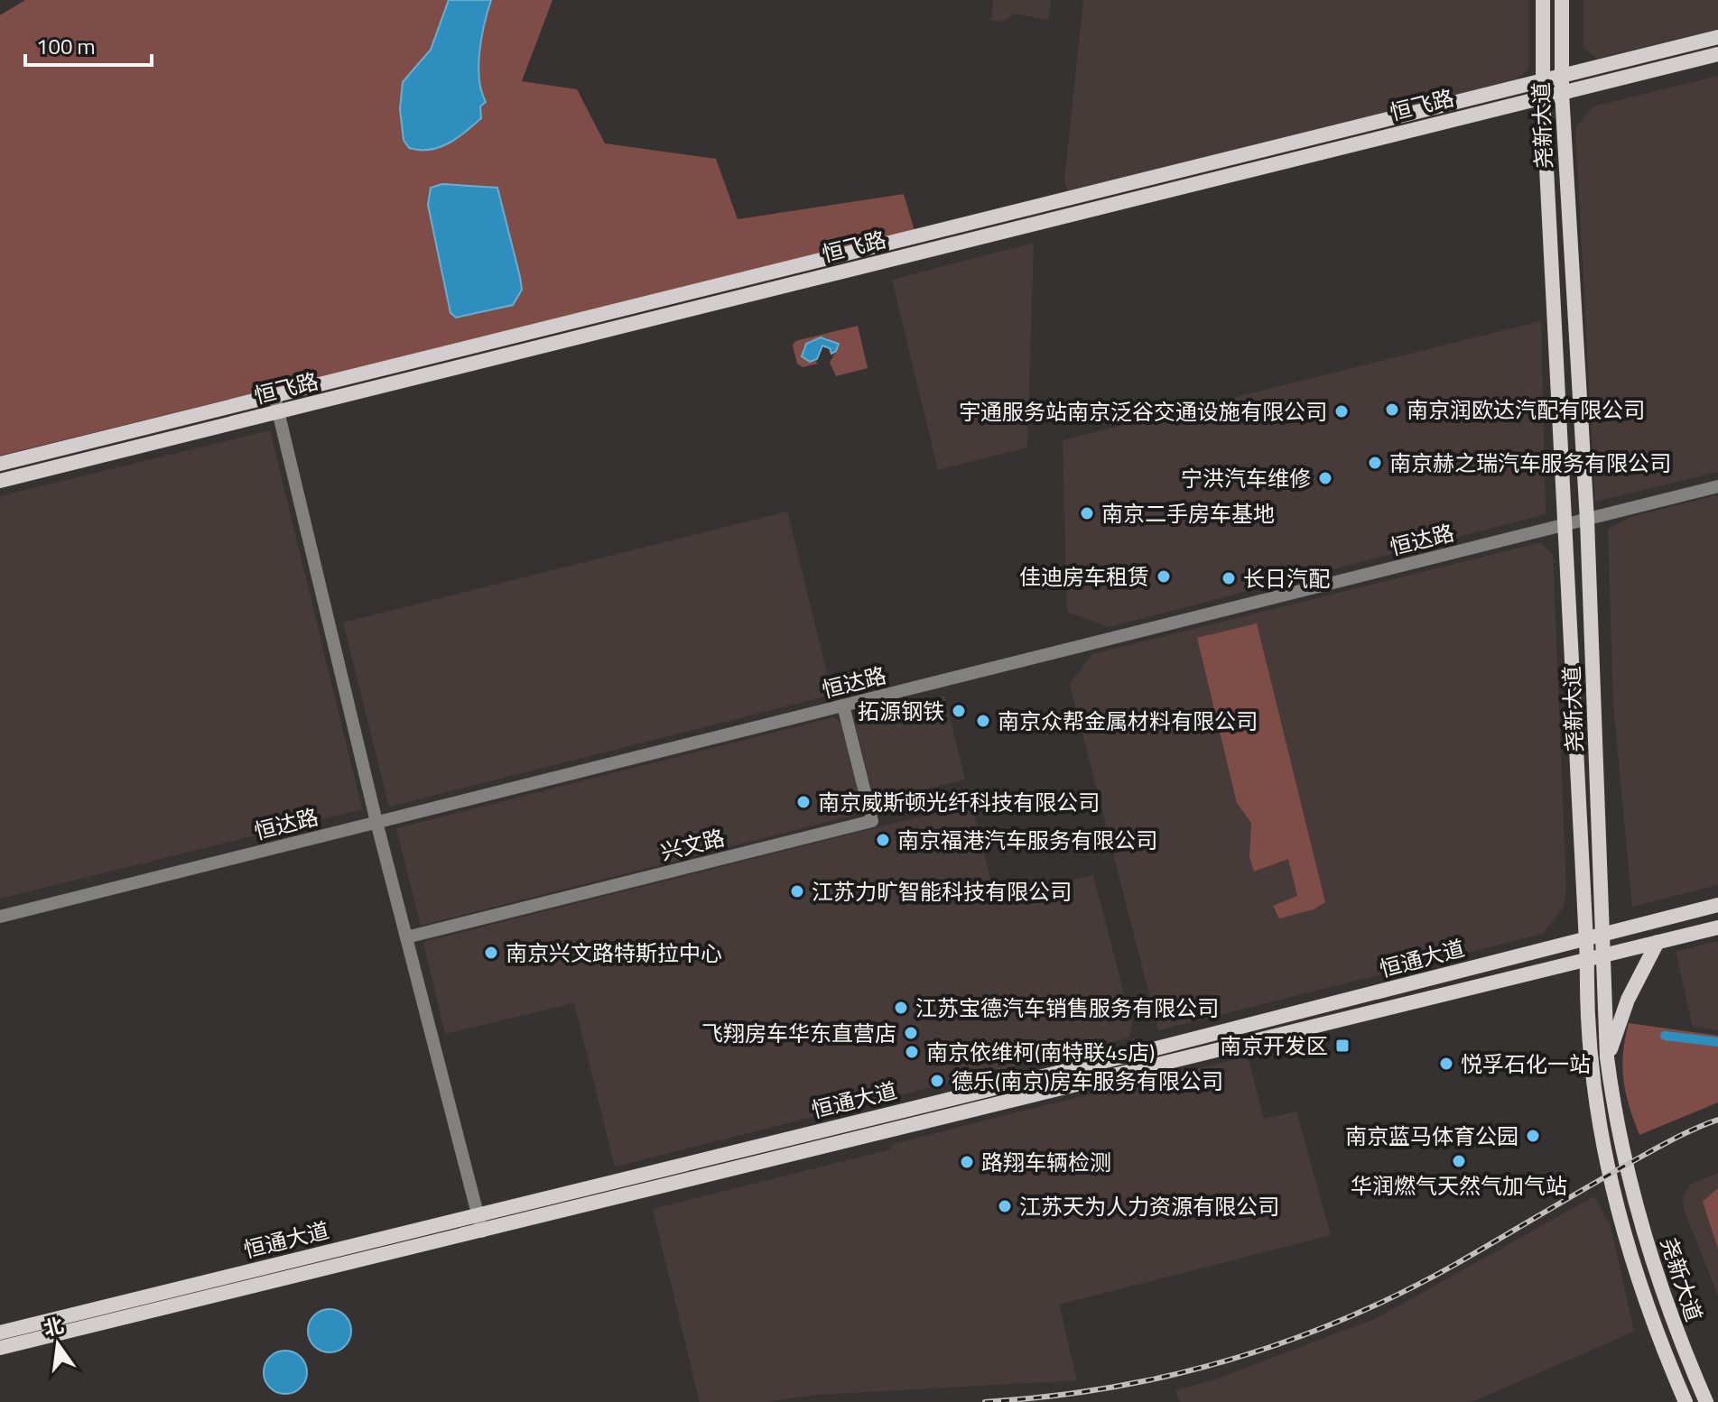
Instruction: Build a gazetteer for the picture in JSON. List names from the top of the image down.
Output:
{
  "streets": {
    "main road": ["恒飞路", "尧新大道", "恒通大道"],
    "street": ["恒达路", "兴文路"]
  },
  "crossings": [
    ["恒飞路", "尧新大道"],
    ["尧新大道", "恒达路"],
    ["尧新大道", "恒通大道"],
    ["恒达路", "兴文路"]
  ],
  "places": {
    "other": [
      "南京润欧达汽配有限公司",
      "宇通服务站南京泛谷交通设施有限公司",
      "南京赫之瑞汽车服务有限公司",
      "宁洪汽车维修",
      "南京二手房车基地",
      "佳迪房车租赁",
      "长日汽配",
      "拓源钢铁",
      "南京众帮金属材料有限公司",
      "南京威斯顿光纤科技有限公司",
      "南京福港汽车服务有限公司",
      "江苏力旷智能科技有限公司",
      "南京兴文路特斯拉中心",
      "江苏宝德汽车销售服务有限公司",
      "飞翔房车华东直营店",
      "南京依维柯(南特联4s店)",
      "悦孚石化一站",
      "德乐(南京)房车服务有限公司",
      "南京蓝马体育公园",
      "华润燃气天然气加气站",
      "路翔车辆检测",
      "江苏天为人力资源有限公司"
    ],
    "transit": ["南京开发区"]
  },
  "scale_bar": "100 m",
  "north": "top"
}
